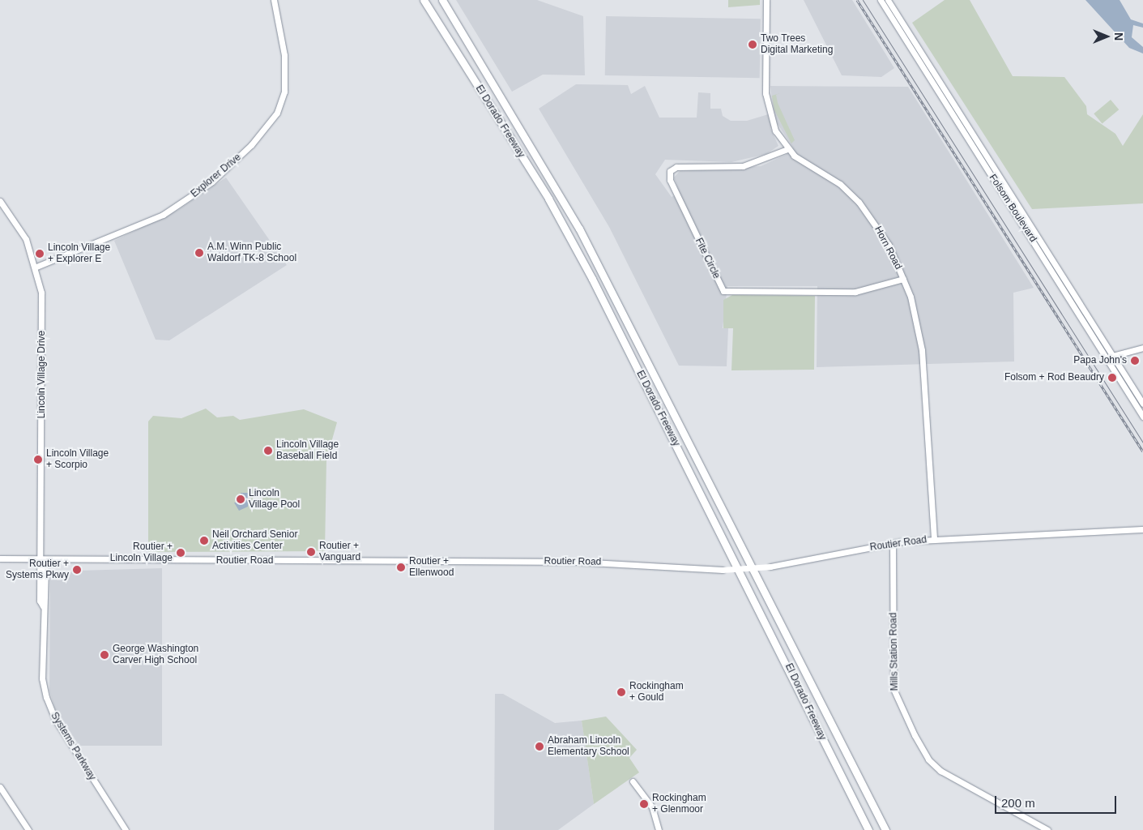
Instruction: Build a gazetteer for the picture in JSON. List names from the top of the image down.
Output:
{
  "streets": {
    "highway": ["El Dorado Freeway"],
    "street": [
      "Explorer Drive",
      "Folsom Boulevard",
      "Horn Road",
      "Fite Circle",
      "Lincoln Village Drive",
      "Routier Road",
      "Mills Station Road",
      "Systems Parkway"
    ]
  },
  "crossings": [
    ["Explorer Drive", "Lincoln Village Drive"],
    ["Horn Road", "Fite Circle"],
    ["Horn Road", "Routier Road"],
    ["Lincoln Village Drive", "Routier Road"],
    ["Lincoln Village Drive", "Systems Parkway"],
    ["Routier Road", "Mills Station Road"],
    ["Routier Road", "Systems Parkway"]
  ],
  "places": [
    "Two Trees Digital Marketing",
    "A.M. Winn Public Waldorf TK-8 School",
    "Lincoln Village + Explorer E",
    "Papa John's",
    "Folsom + Rod Beaudry",
    "Lincoln Village Baseball Field",
    "Lincoln Village + Scorpio",
    "Lincoln Village Pool",
    "Neil Orchard Senior Activities Center",
    "Routier + Vanguard",
    "Routier + Lincoln Village",
    "Routier + Ellenwood",
    "Routier + Systems Pkwy",
    "George Washington Carver High School",
    "Rockingham + Gould",
    "Abraham Lincoln Elementary School",
    "Rockingham + Glenmoor"
  ],
  "scale_bar": "200 m",
  "north": "right"
}
